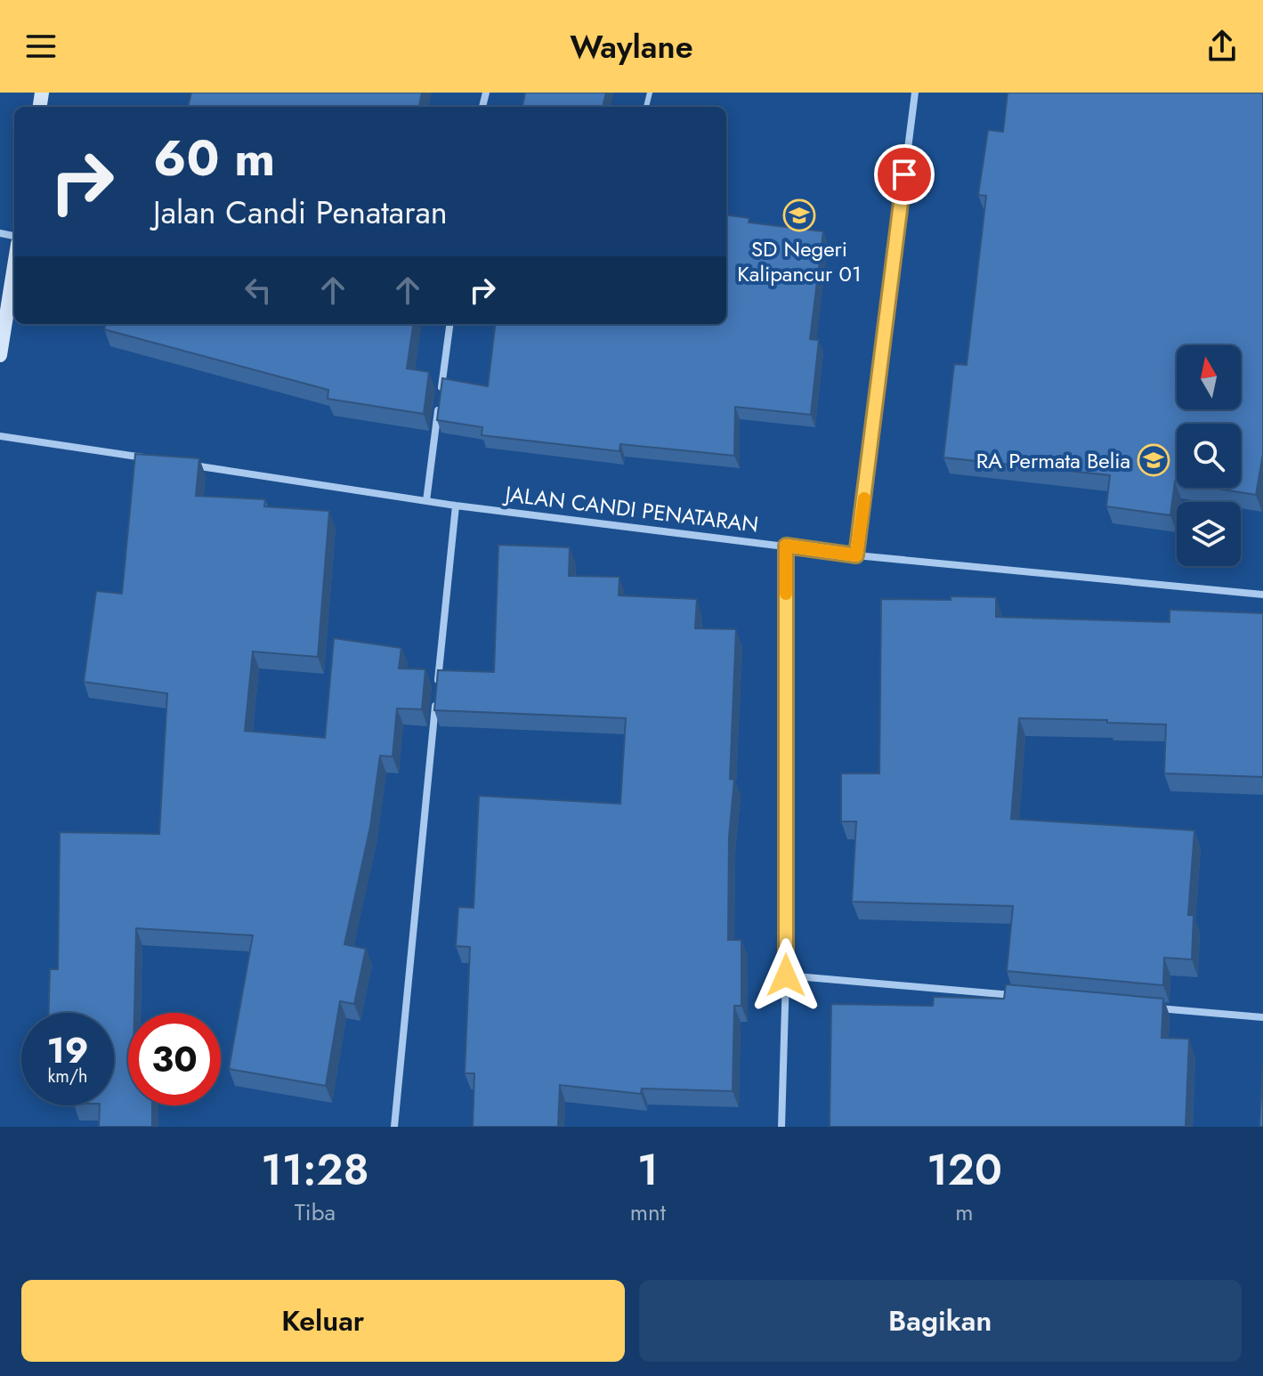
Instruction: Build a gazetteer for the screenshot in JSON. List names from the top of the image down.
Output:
{
  "streets": {
    "street": ["JALAN CANDI PENATARAN"]
  },
  "places": {
    "school or university": ["SD Negeri Kalipancur 01", "RA Permata Belia"]
  },
  "north": "top",
  "page": {
    "header": "Waylane",
    "turn": ["60 m", "Jalan Candi Penataran"],
    "speed": "19 km/h",
    "limit": "30",
    "eta": [
      "11:28",
      "Tiba",
      "1",
      "mnt",
      "120",
      "m"
    ],
    "buttons": ["Keluar", "Bagikan"]
  }
}
